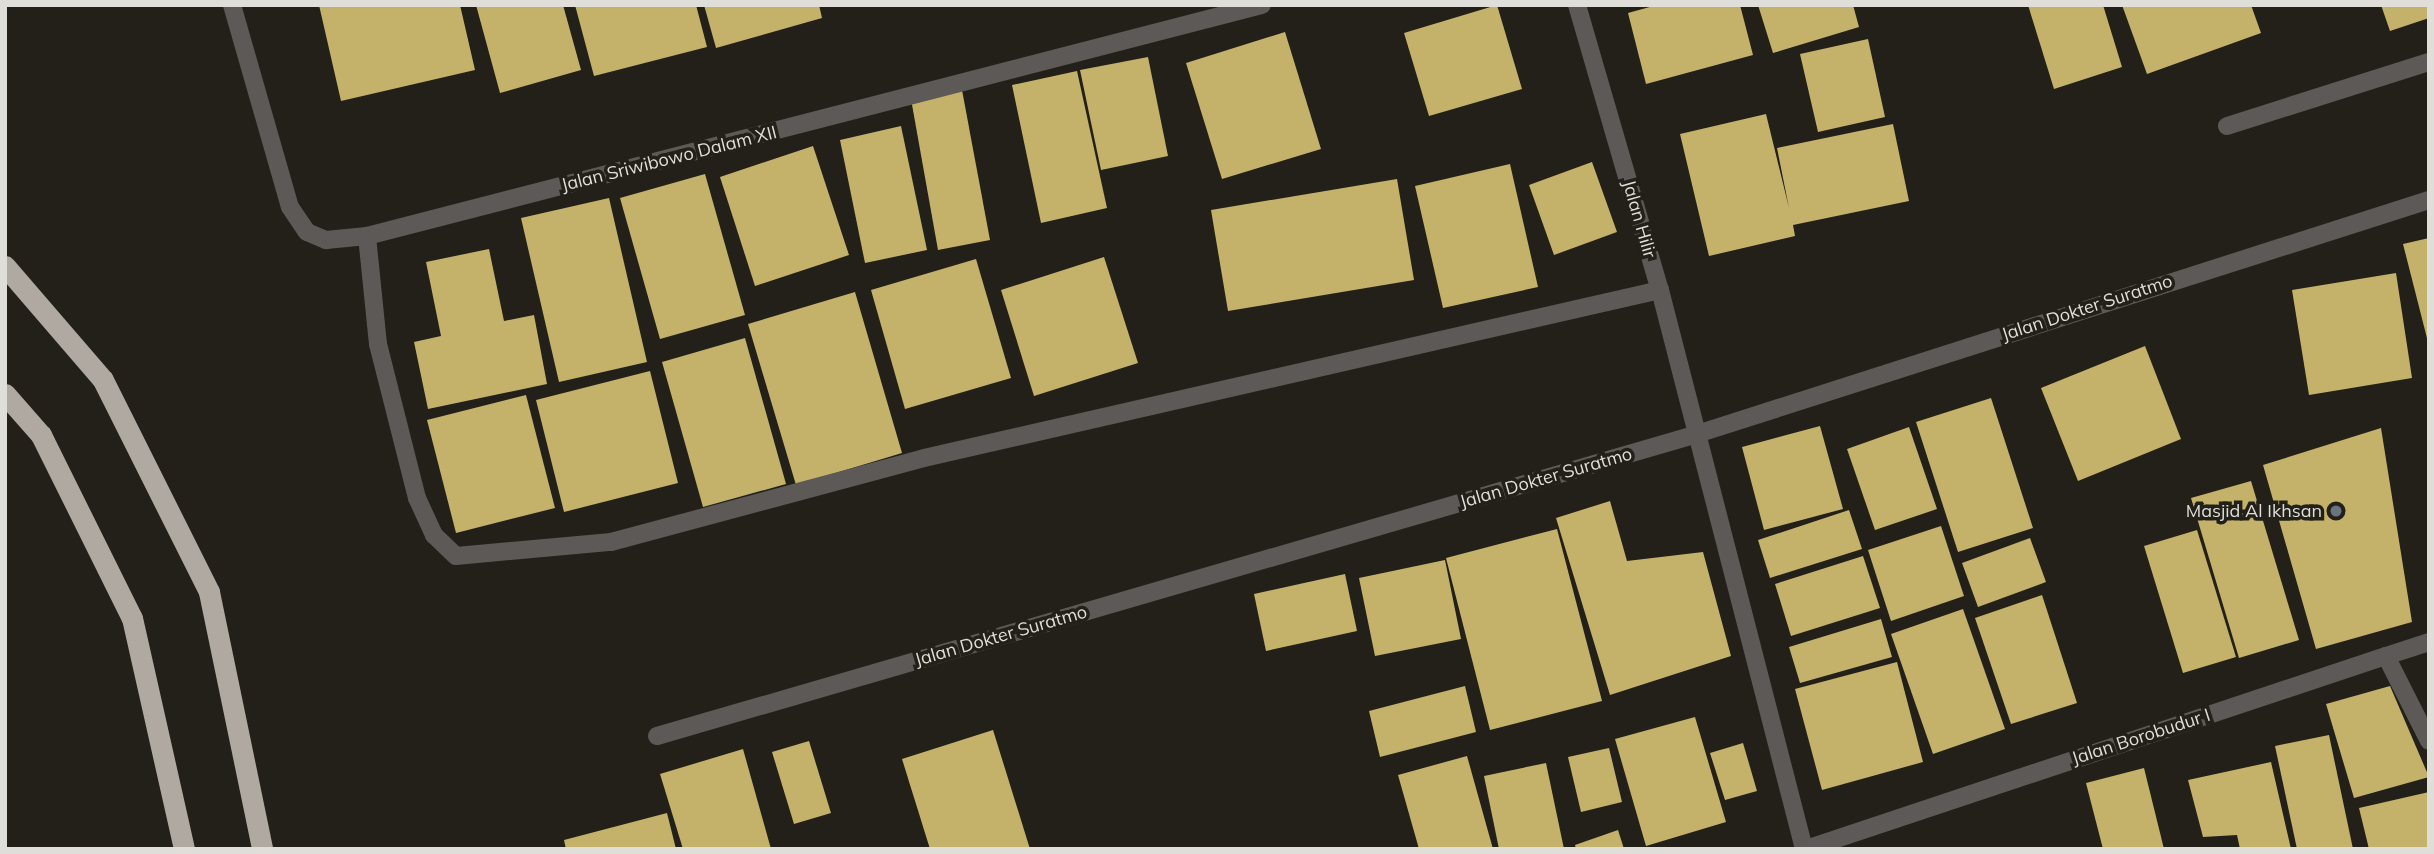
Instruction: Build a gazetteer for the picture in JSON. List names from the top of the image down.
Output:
{
  "streets": {
    "street": [
      "Jalan Sriwibowo Dalam XII",
      "Jalan Hilir",
      "Jalan Dokter Suratmo",
      "Jalan Borobudur I"
    ]
  },
  "crossings": [
    ["Jalan Hilir", "Jalan Dokter Suratmo"],
    ["Jalan Hilir", "Jalan Borobudur I"],
    ["Jalan Dokter Suratmo", "Jalan Borobudur I"]
  ],
  "places": ["Masjid Al Ikhsan"]
}
